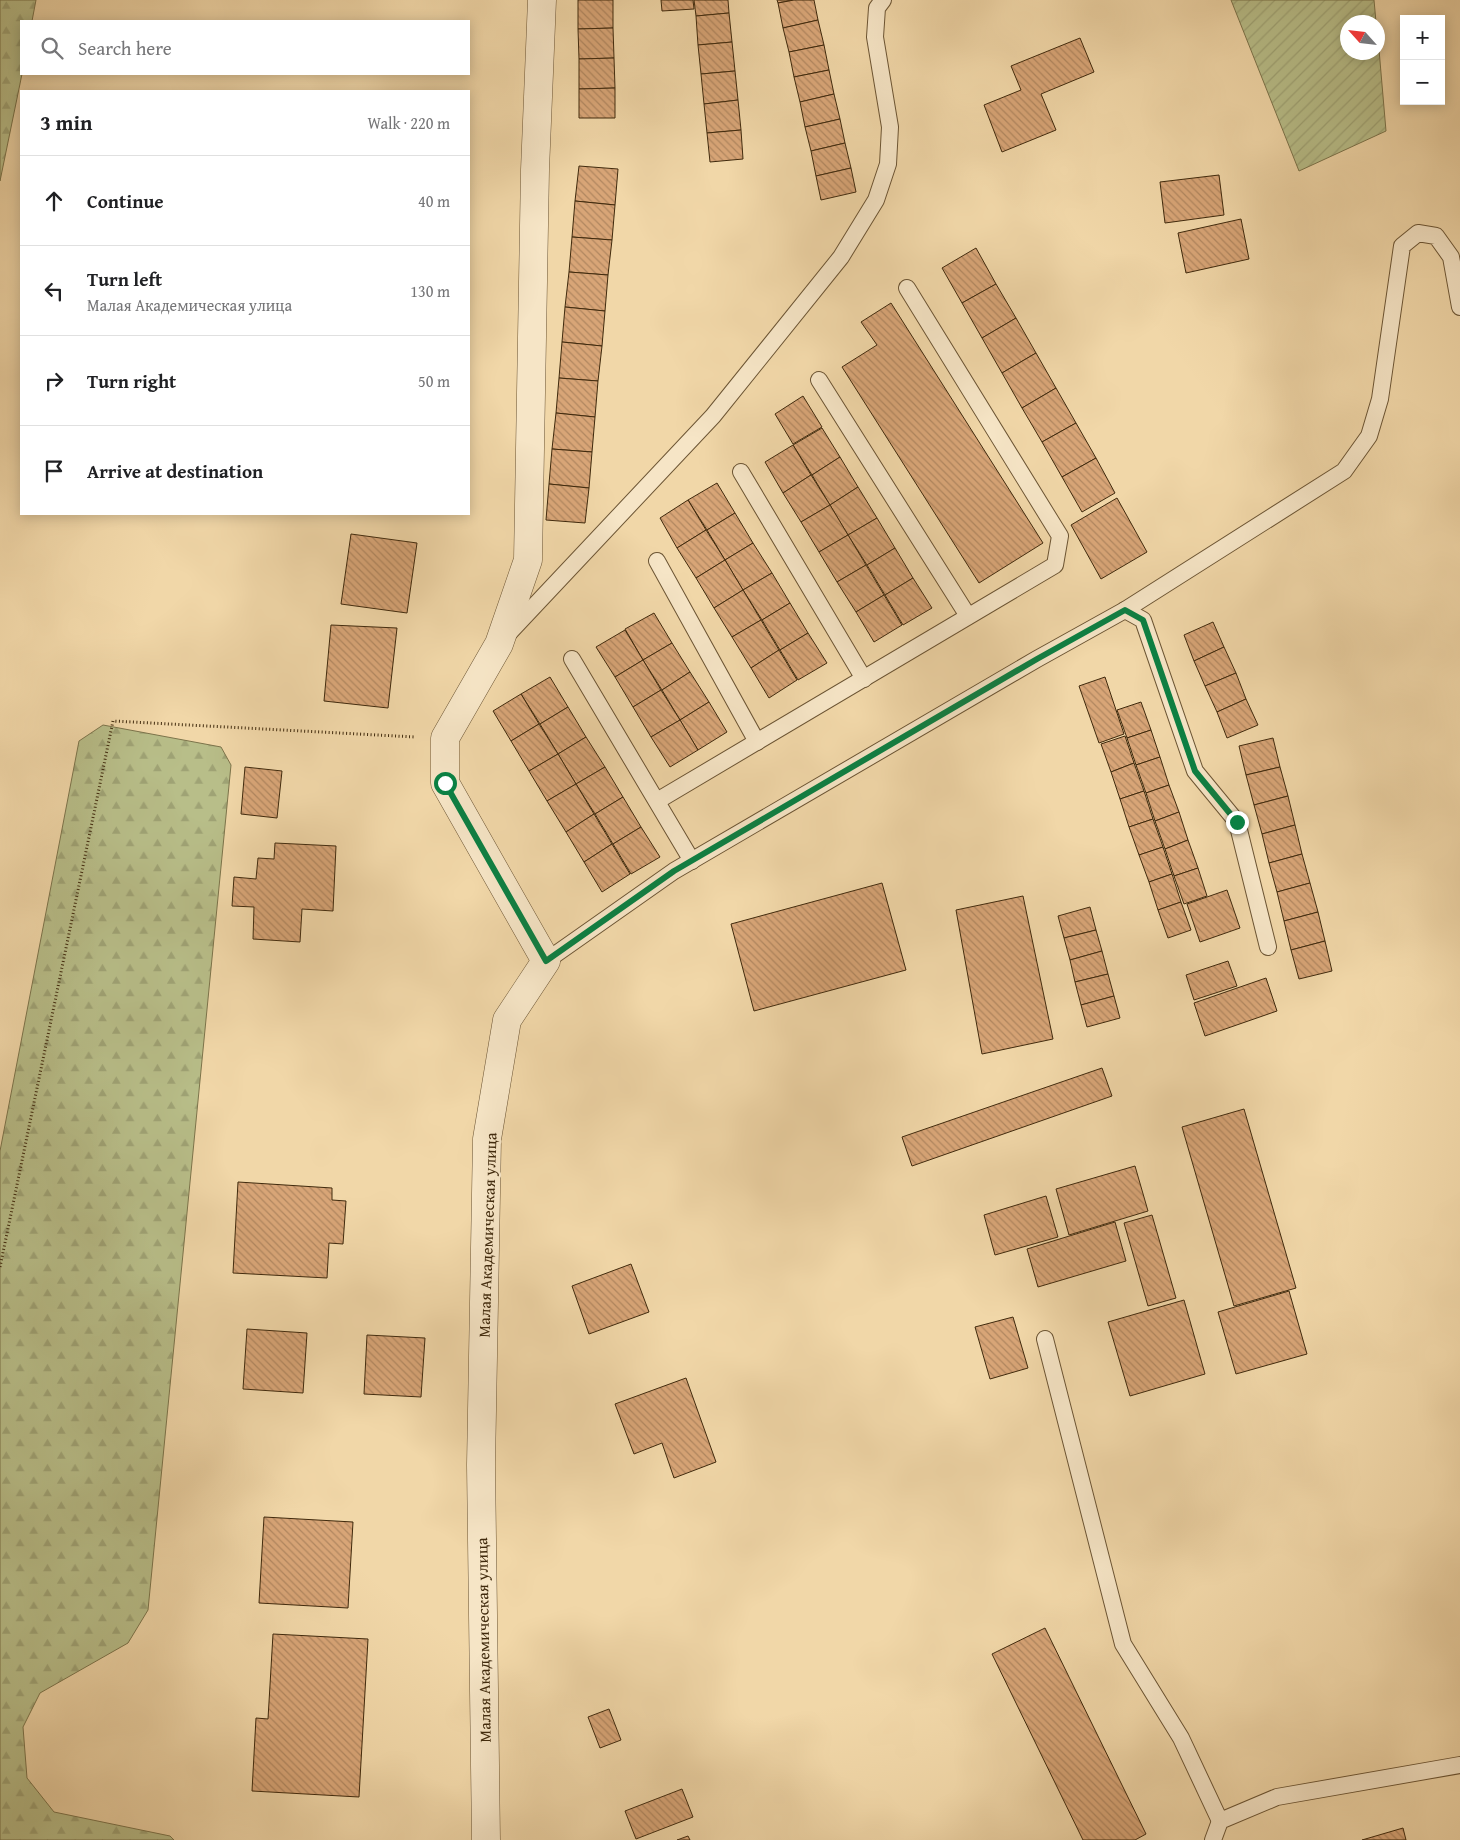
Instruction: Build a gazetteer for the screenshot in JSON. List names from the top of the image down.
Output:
{
  "streets": {
    "street": ["Малая Академическая улица"]
  },
  "north": "top left",
  "page": {
    "map_buttons": ["+", "−"],
    "search": "Search here",
    "heading": ["3 min", "Walk · 220 m"],
    "list": [
      ["Continue", "40 m"],
      ["Turn left", "Малая Академическая улица", "130 m"],
      ["Turn right", "50 m"],
      "Arrive at destination"
    ]
  }
}
